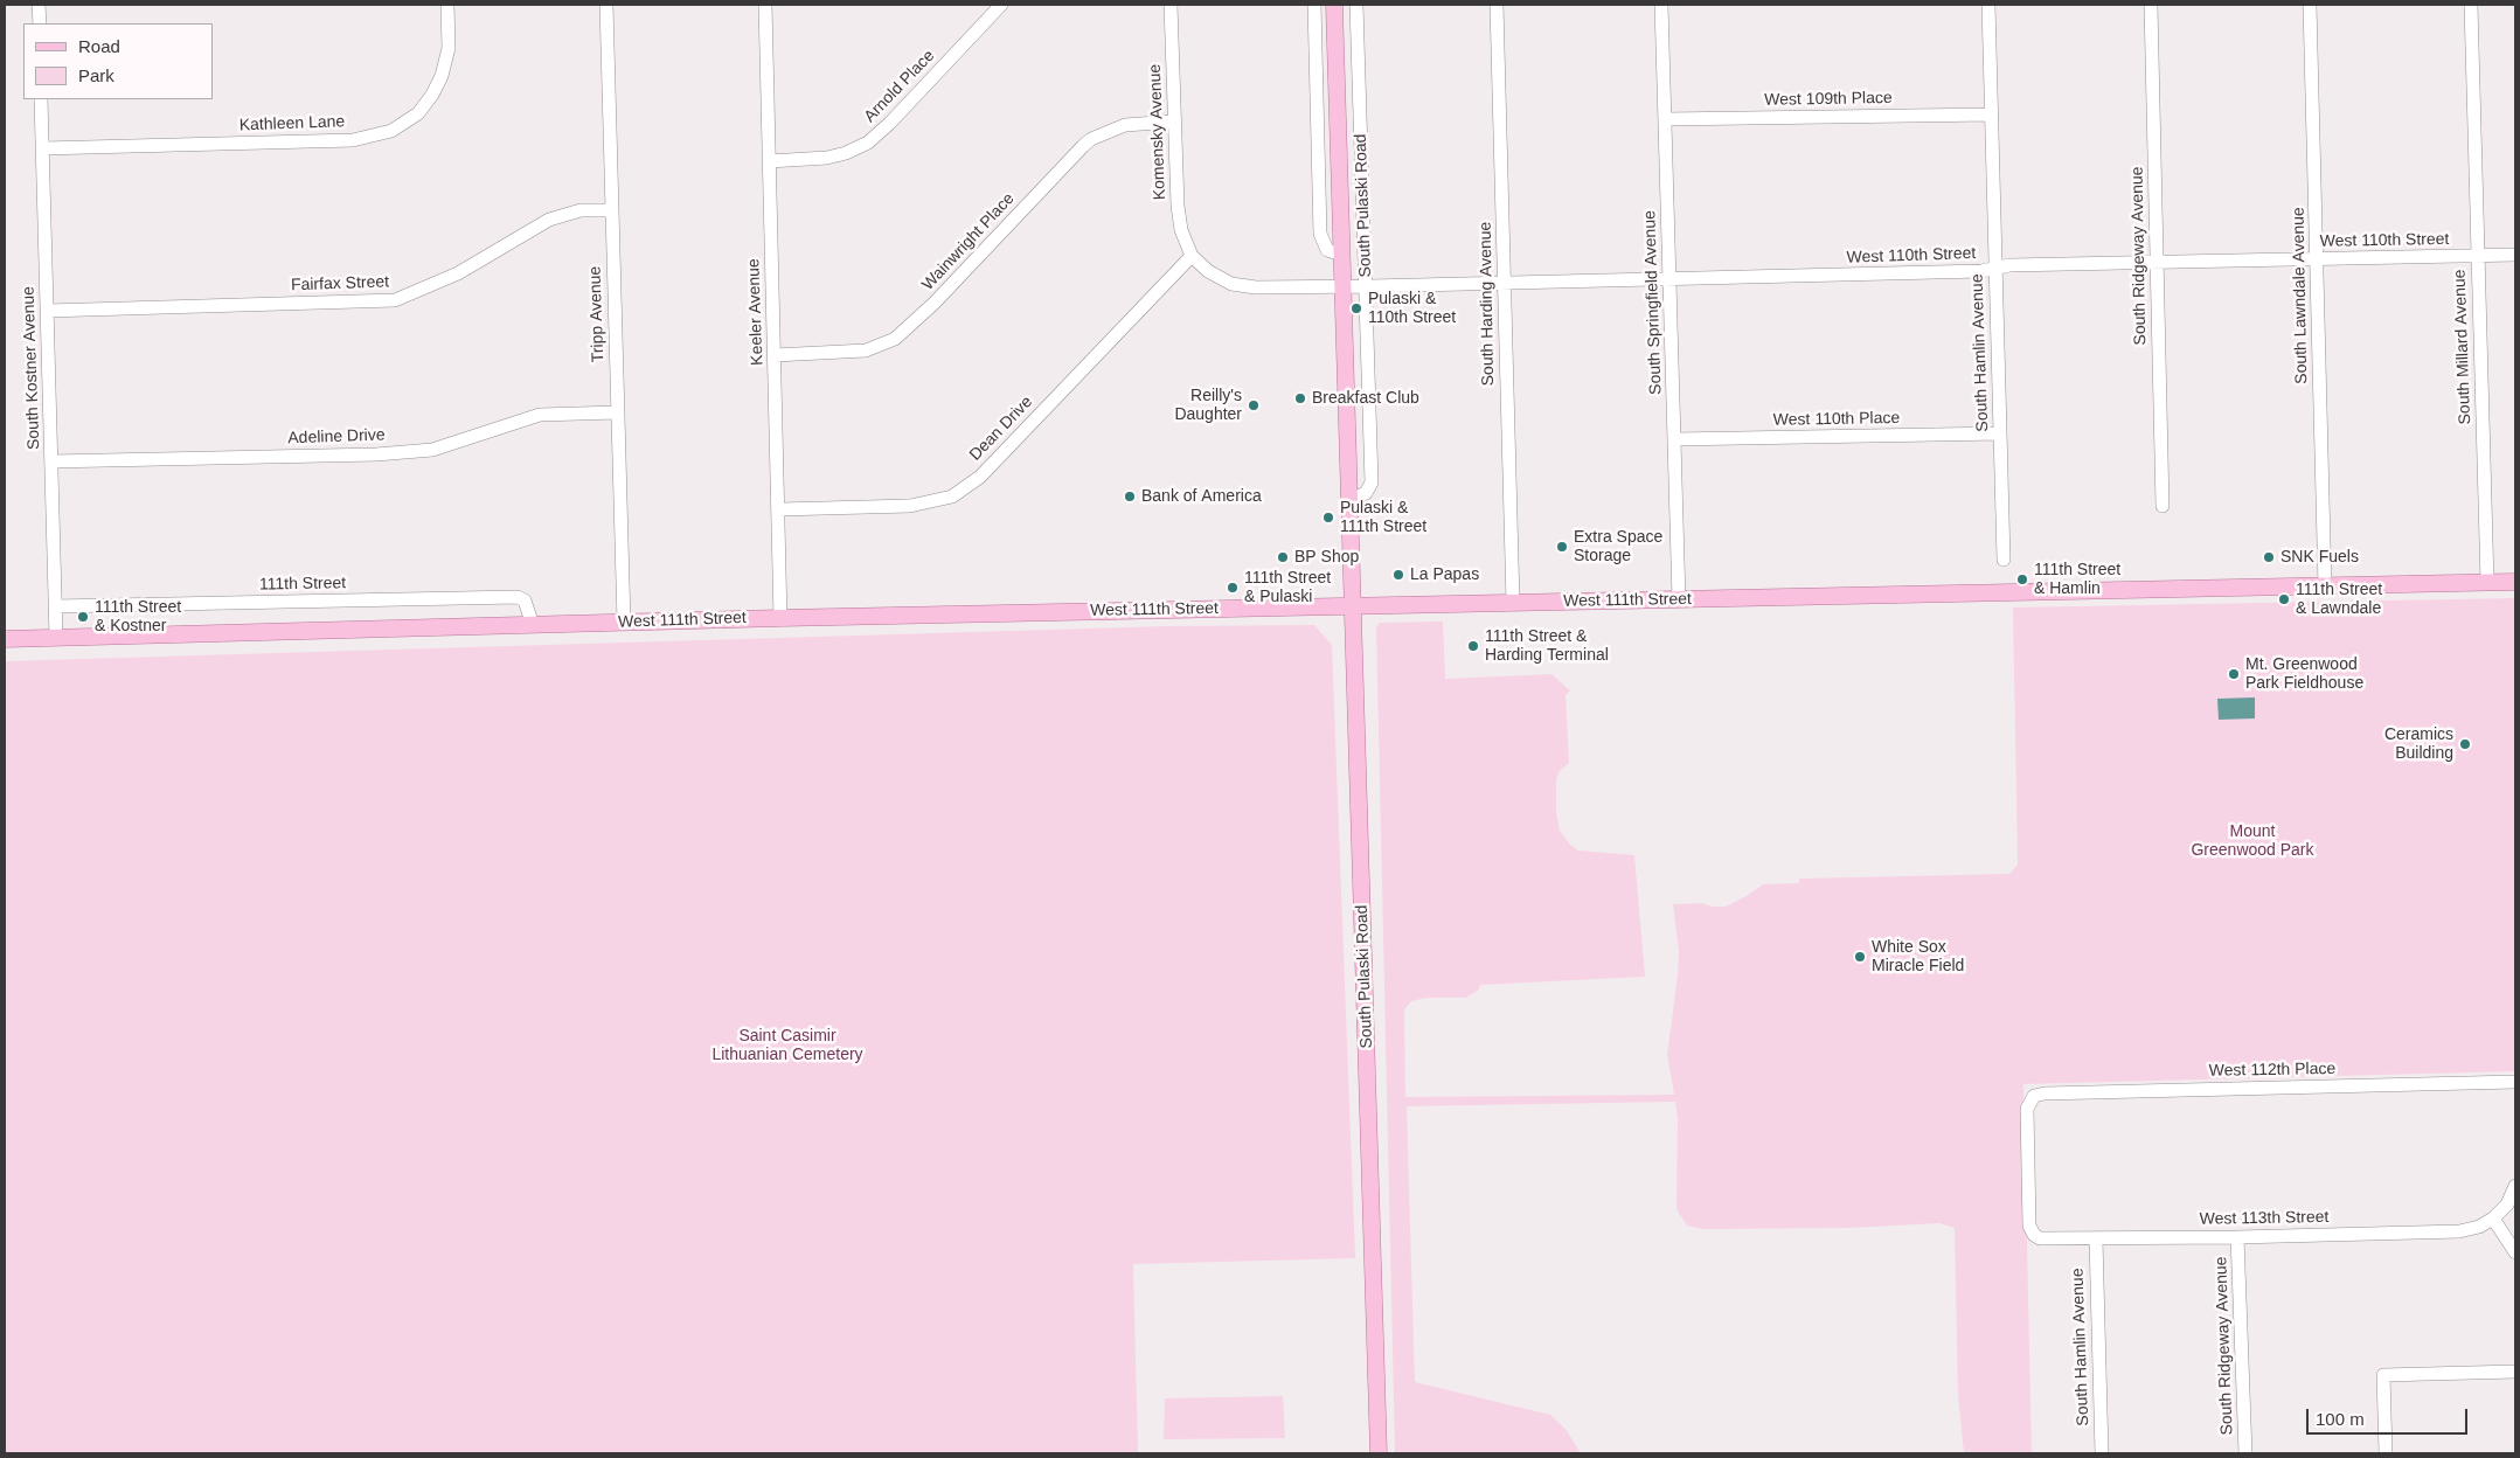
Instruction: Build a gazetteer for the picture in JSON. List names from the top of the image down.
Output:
{
  "streets": {
    "main road": ["South Pulaski Road", "West 111th Street"],
    "street": [
      "Arnold Place",
      "West 109th Place",
      "Kathleen Lane",
      "Komensky Avenue",
      "West 110th Street",
      "Wainwright Place",
      "South Ridgeway Avenue",
      "Fairfax Street",
      "South Lawndale Avenue",
      "South Springfield Avenue",
      "South Harding Avenue",
      "Keeler Avenue",
      "Tripp Avenue",
      "South Millard Avenue",
      "South Hamlin Avenue",
      "South Kostner Avenue",
      "West 110th Place",
      "Dean Drive",
      "Adeline Drive",
      "111th Street",
      "West 112th Place",
      "West 113th Street"
    ]
  },
  "crossings": [
    ["Arnold Place", "Keeler Avenue"],
    ["West 109th Place", "South Springfield Avenue"],
    ["West 109th Place", "South Hamlin Avenue"],
    ["Kathleen Lane", "South Kostner Avenue"],
    ["Komensky Avenue", "West 110th Street"],
    ["Komensky Avenue", "Wainwright Place"],
    ["Komensky Avenue", "Dean Drive"],
    ["South Pulaski Road", "West 110th Street"],
    ["South Pulaski Road", "West 111th Street"],
    ["West 110th Street", "South Ridgeway Avenue"],
    ["West 110th Street", "South Lawndale Avenue"],
    ["West 110th Street", "South Springfield Avenue"],
    ["West 110th Street", "South Harding Avenue"],
    ["West 110th Street", "South Millard Avenue"],
    ["West 110th Street", "South Hamlin Avenue"],
    ["West 110th Street", "Dean Drive"],
    ["Wainwright Place", "Keeler Avenue"],
    ["South Ridgeway Avenue", "West 113th Street"],
    ["Fairfax Street", "Tripp Avenue"],
    ["Fairfax Street", "South Kostner Avenue"],
    ["South Lawndale Avenue", "West 111th Street"],
    ["South Springfield Avenue", "West 110th Place"],
    ["South Springfield Avenue", "West 111th Street"],
    ["South Harding Avenue", "West 111th Street"],
    ["Keeler Avenue", "Dean Drive"],
    ["Keeler Avenue", "West 111th Street"],
    ["Tripp Avenue", "Adeline Drive"],
    ["Tripp Avenue", "West 111th Street"],
    ["South Millard Avenue", "West 111th Street"],
    ["South Hamlin Avenue", "West 110th Place"],
    ["South Hamlin Avenue", "West 113th Street"],
    ["South Kostner Avenue", "Adeline Drive"],
    ["South Kostner Avenue", "111th Street"],
    ["South Kostner Avenue", "West 111th Street"],
    ["111th Street", "West 111th Street"],
    ["West 112th Place", "West 113th Street"]
  ],
  "parks": ["Mount Greenwood Park", "Saint Casimir Lithuanian Cemetery"],
  "places": [
    "Pulaski & 110th Street",
    "Breakfast Club",
    "Reilly's Daughter",
    "Bank of America",
    "Pulaski & 111th Street",
    "Extra Space Storage",
    "BP Shop",
    "SNK Fuels",
    "La Papas",
    "111th Street & Hamlin",
    "111th Street & Pulaski",
    "111th Street & Lawndale",
    "111th Street & Kostner",
    "111th Street & Harding Terminal",
    "Mt. Greenwood Park Fieldhouse",
    "Ceramics Building",
    "White Sox Miracle Field"
  ],
  "legend": ["Road", "Park"],
  "scale_bar": "100 m"
}
